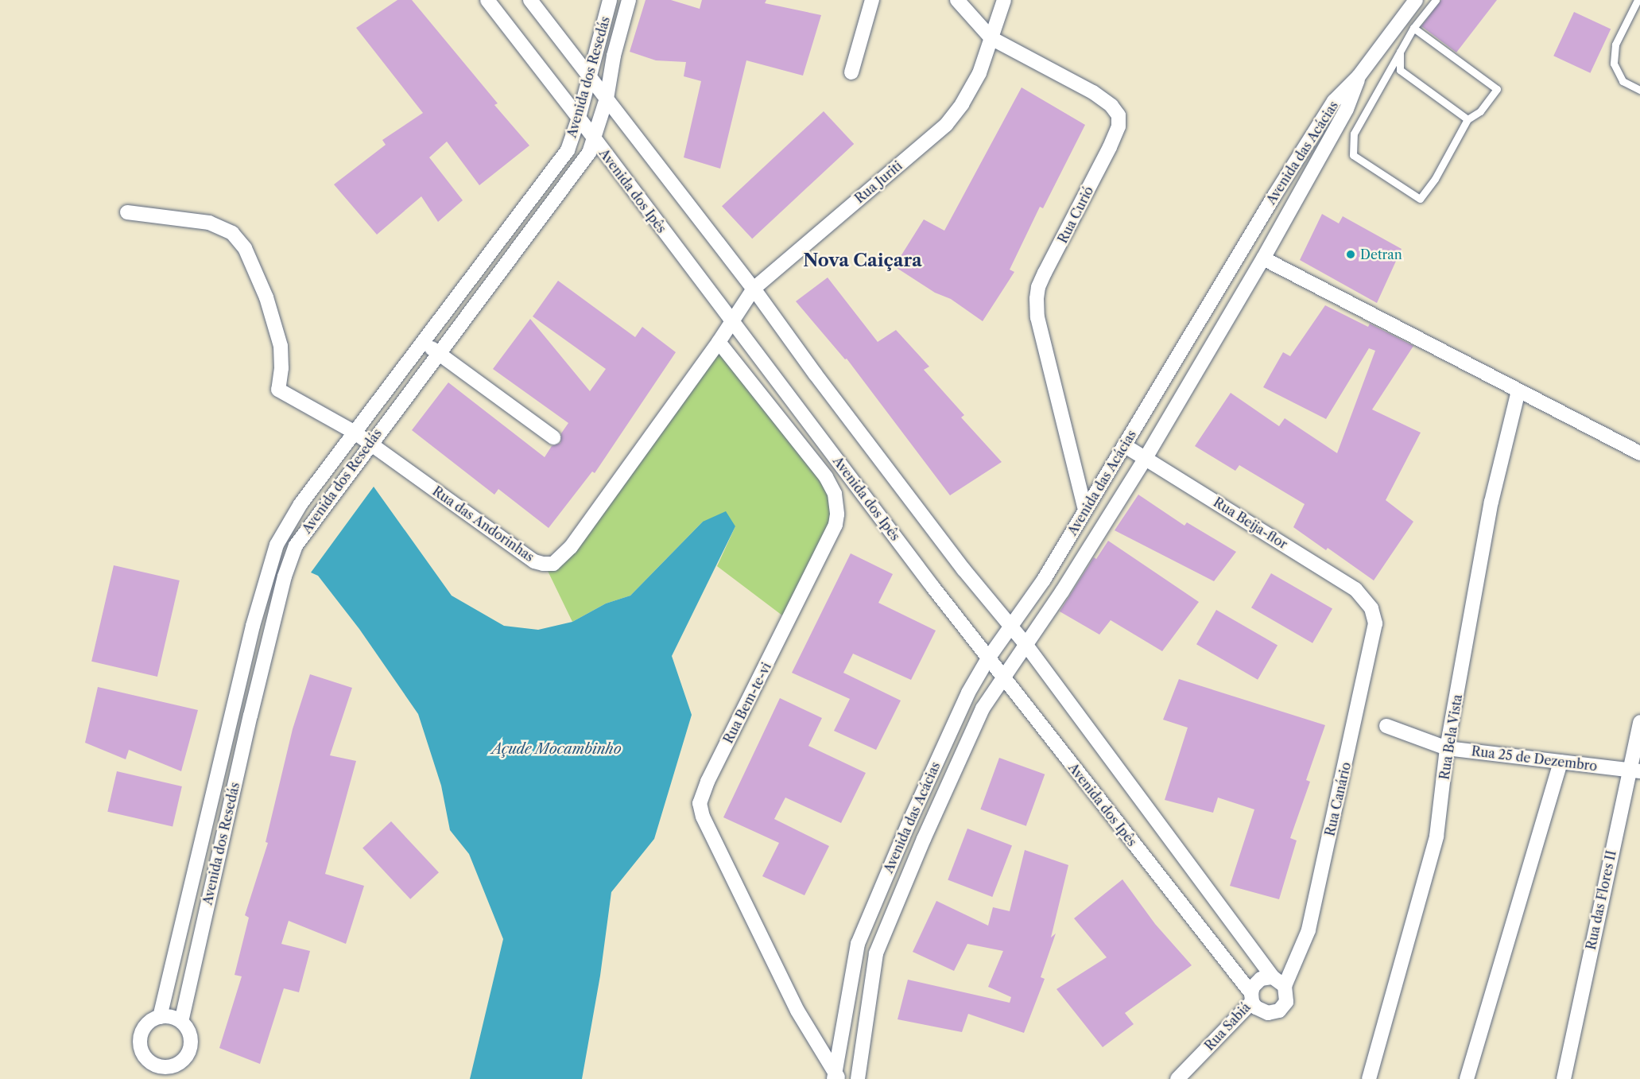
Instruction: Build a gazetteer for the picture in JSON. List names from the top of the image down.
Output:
{
  "streets": {
    "street": [
      "Avenida dos Resedás",
      "Avenida das Acácias",
      "Rua Juriti",
      "Avenida dos Ipês",
      "Rua Curió",
      "Rua Beija-flor",
      "Rua das Andorinhas",
      "Rua Bem-te-vi",
      "Rua Bela Vista",
      "Rua 25 de Dezembro",
      "Rua Canário",
      "Rua das Flores II",
      "Rua Sabiá"
    ]
  },
  "crossings": [
    ["Avenida dos Resedás", "Avenida dos Ipês"],
    ["Avenida dos Resedás", "Rua das Andorinhas"],
    ["Avenida das Acácias", "Avenida dos Ipês"],
    ["Avenida das Acácias", "Rua Curió"],
    ["Avenida das Acácias", "Rua Beija-flor"],
    ["Avenida das Acácias", "Rua Bem-te-vi"],
    ["Rua Juriti", "Avenida dos Ipês"],
    ["Rua Juriti", "Rua Curió"],
    ["Rua Juriti", "Rua das Andorinhas"],
    ["Rua Juriti", "Rua Bem-te-vi"],
    ["Avenida dos Ipês", "Rua Canário"],
    ["Avenida dos Ipês", "Rua Sabiá"],
    ["Rua Beija-flor", "Rua Canário"],
    ["Rua das Andorinhas", "Rua Bem-te-vi"],
    ["Rua Bela Vista", "Rua 25 de Dezembro"],
    ["Rua 25 de Dezembro", "Rua das Flores II"],
    ["Rua Canário", "Rua Sabiá"]
  ],
  "districts": ["Nova Caiçara"],
  "water": ["Açude Mocambinho"],
  "places": ["Detran"]
}
